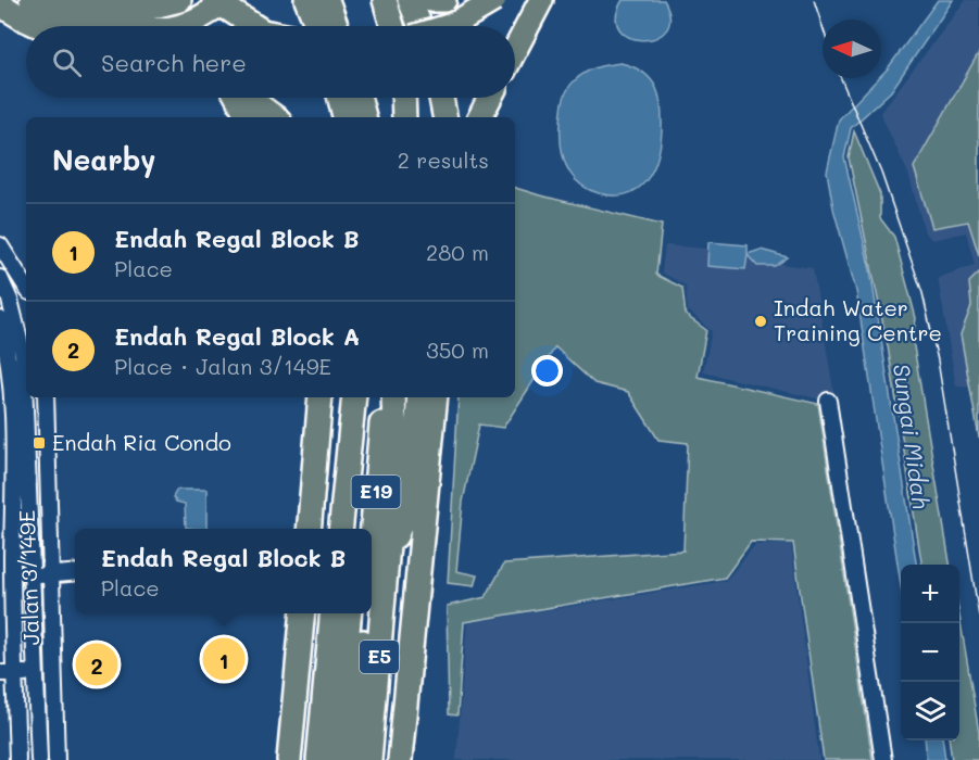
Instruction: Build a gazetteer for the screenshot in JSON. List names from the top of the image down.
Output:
{
  "streets": {
    "highway": ["E19", "E5"],
    "street": ["Jalan 3/149E"]
  },
  "water": ["Sungai Midah"],
  "places": {
    "other": ["Indah Water Training Centre"],
    "transit": ["Endah Ria Condo"]
  },
  "north": "left",
  "page": {
    "search": "Search here",
    "heading": ["Nearby", "2 results"],
    "list": [
      {
        "mark": "1",
        "name": "Endah Regal Block B",
        "note": "Place",
        "value": "280 m"
      },
      {
        "mark": "2",
        "name": "Endah Regal Block A",
        "note": "Place · Jalan 3/149E",
        "value": "350 m"
      }
    ],
    "popup": ["Endah Regal Block B", "Place"],
    "map_buttons": ["+", "−"],
    "pins": ["1", "2"]
  }
}
